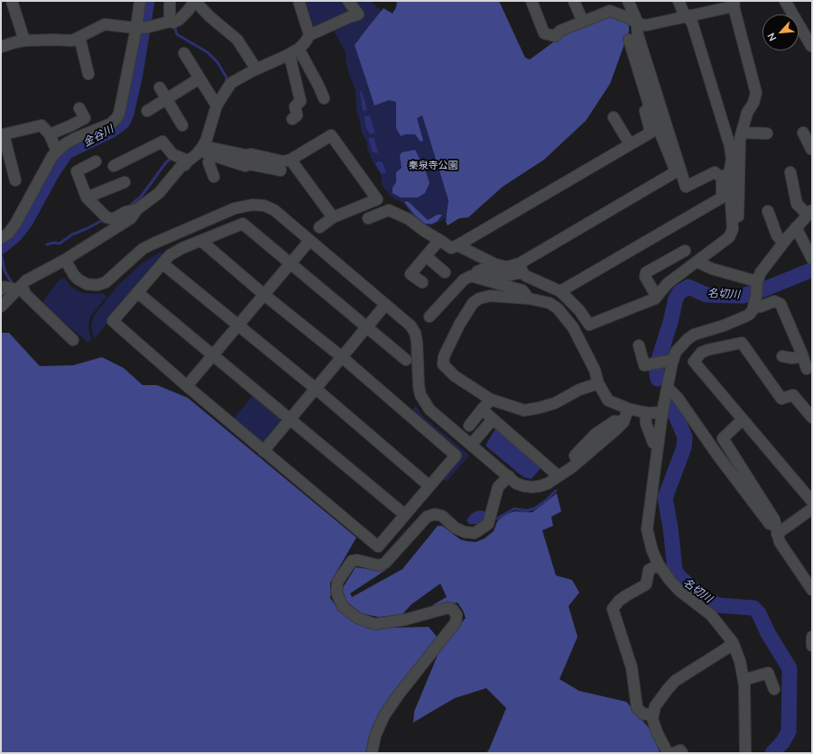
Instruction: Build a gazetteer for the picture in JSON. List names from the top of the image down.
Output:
{
  "water": ["金谷川", "名切川"],
  "parks": ["秦泉寺公園"],
  "north": "bottom left"
}
